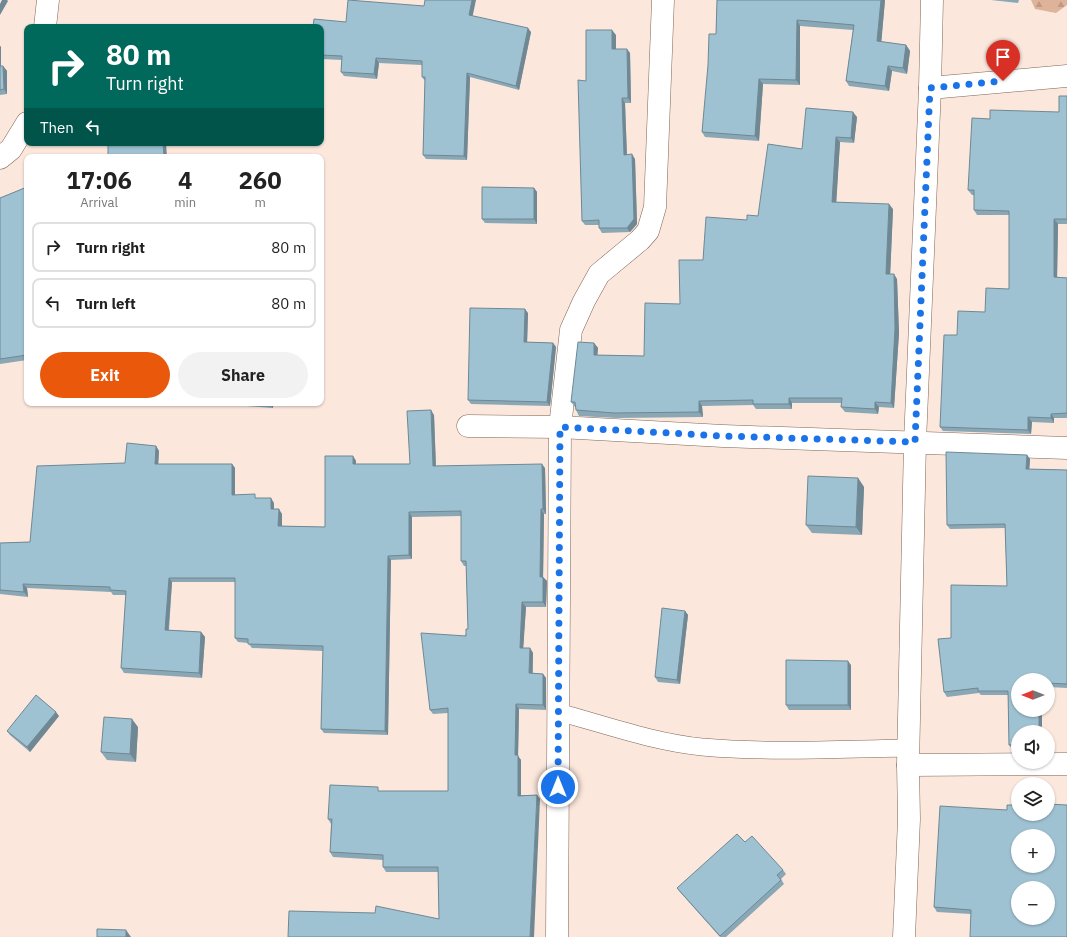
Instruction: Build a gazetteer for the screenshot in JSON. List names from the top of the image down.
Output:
{
  "north": "left",
  "page": {
    "turn": ["80 m", "Turn right"],
    "then": "Then",
    "eta": [
      "17:06",
      "Arrival",
      "4",
      "min",
      "260",
      "m"
    ],
    "list": [
      {
        "name": "Turn right",
        "value": "80 m"
      },
      {
        "name": "Turn left",
        "value": "80 m"
      }
    ],
    "buttons": ["Exit", "Share"],
    "map_buttons": ["+", "−"]
  }
}
